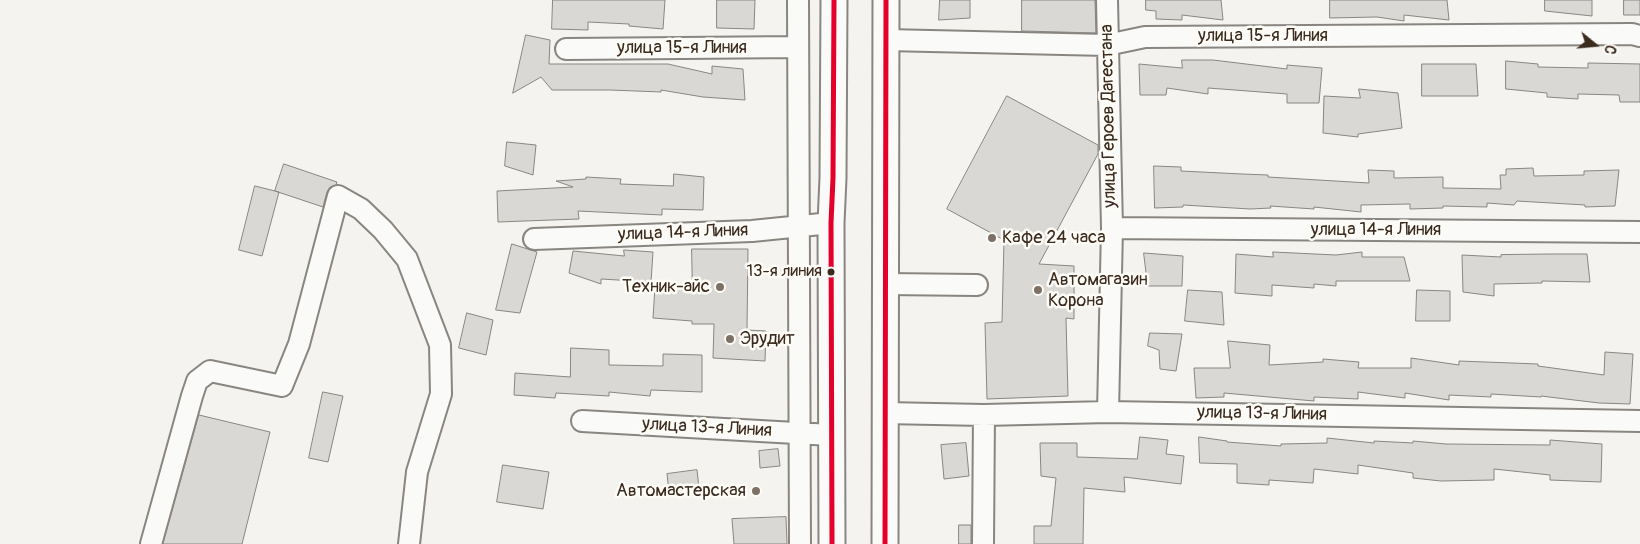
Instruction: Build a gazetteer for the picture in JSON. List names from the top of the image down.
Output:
{
  "streets": {
    "street": [
      "улица 15-я Линия",
      "улица Героев Дагестана",
      "улица 14-я Линия",
      "улица 13-я Линия"
    ]
  },
  "crossings": [
    ["улица 15-я Линия", "улица Героев Дагестана"],
    ["улица Героев Дагестана", "улица 14-я Линия"],
    ["улица Героев Дагестана", "улица 13-я Линия"]
  ],
  "places": [
    "Кафе 24 часа",
    "13-я линия",
    "Техник-айс",
    "Автомагазин Корона",
    "Эрудит",
    "Автомастерская"
  ],
  "north": "right"
}
